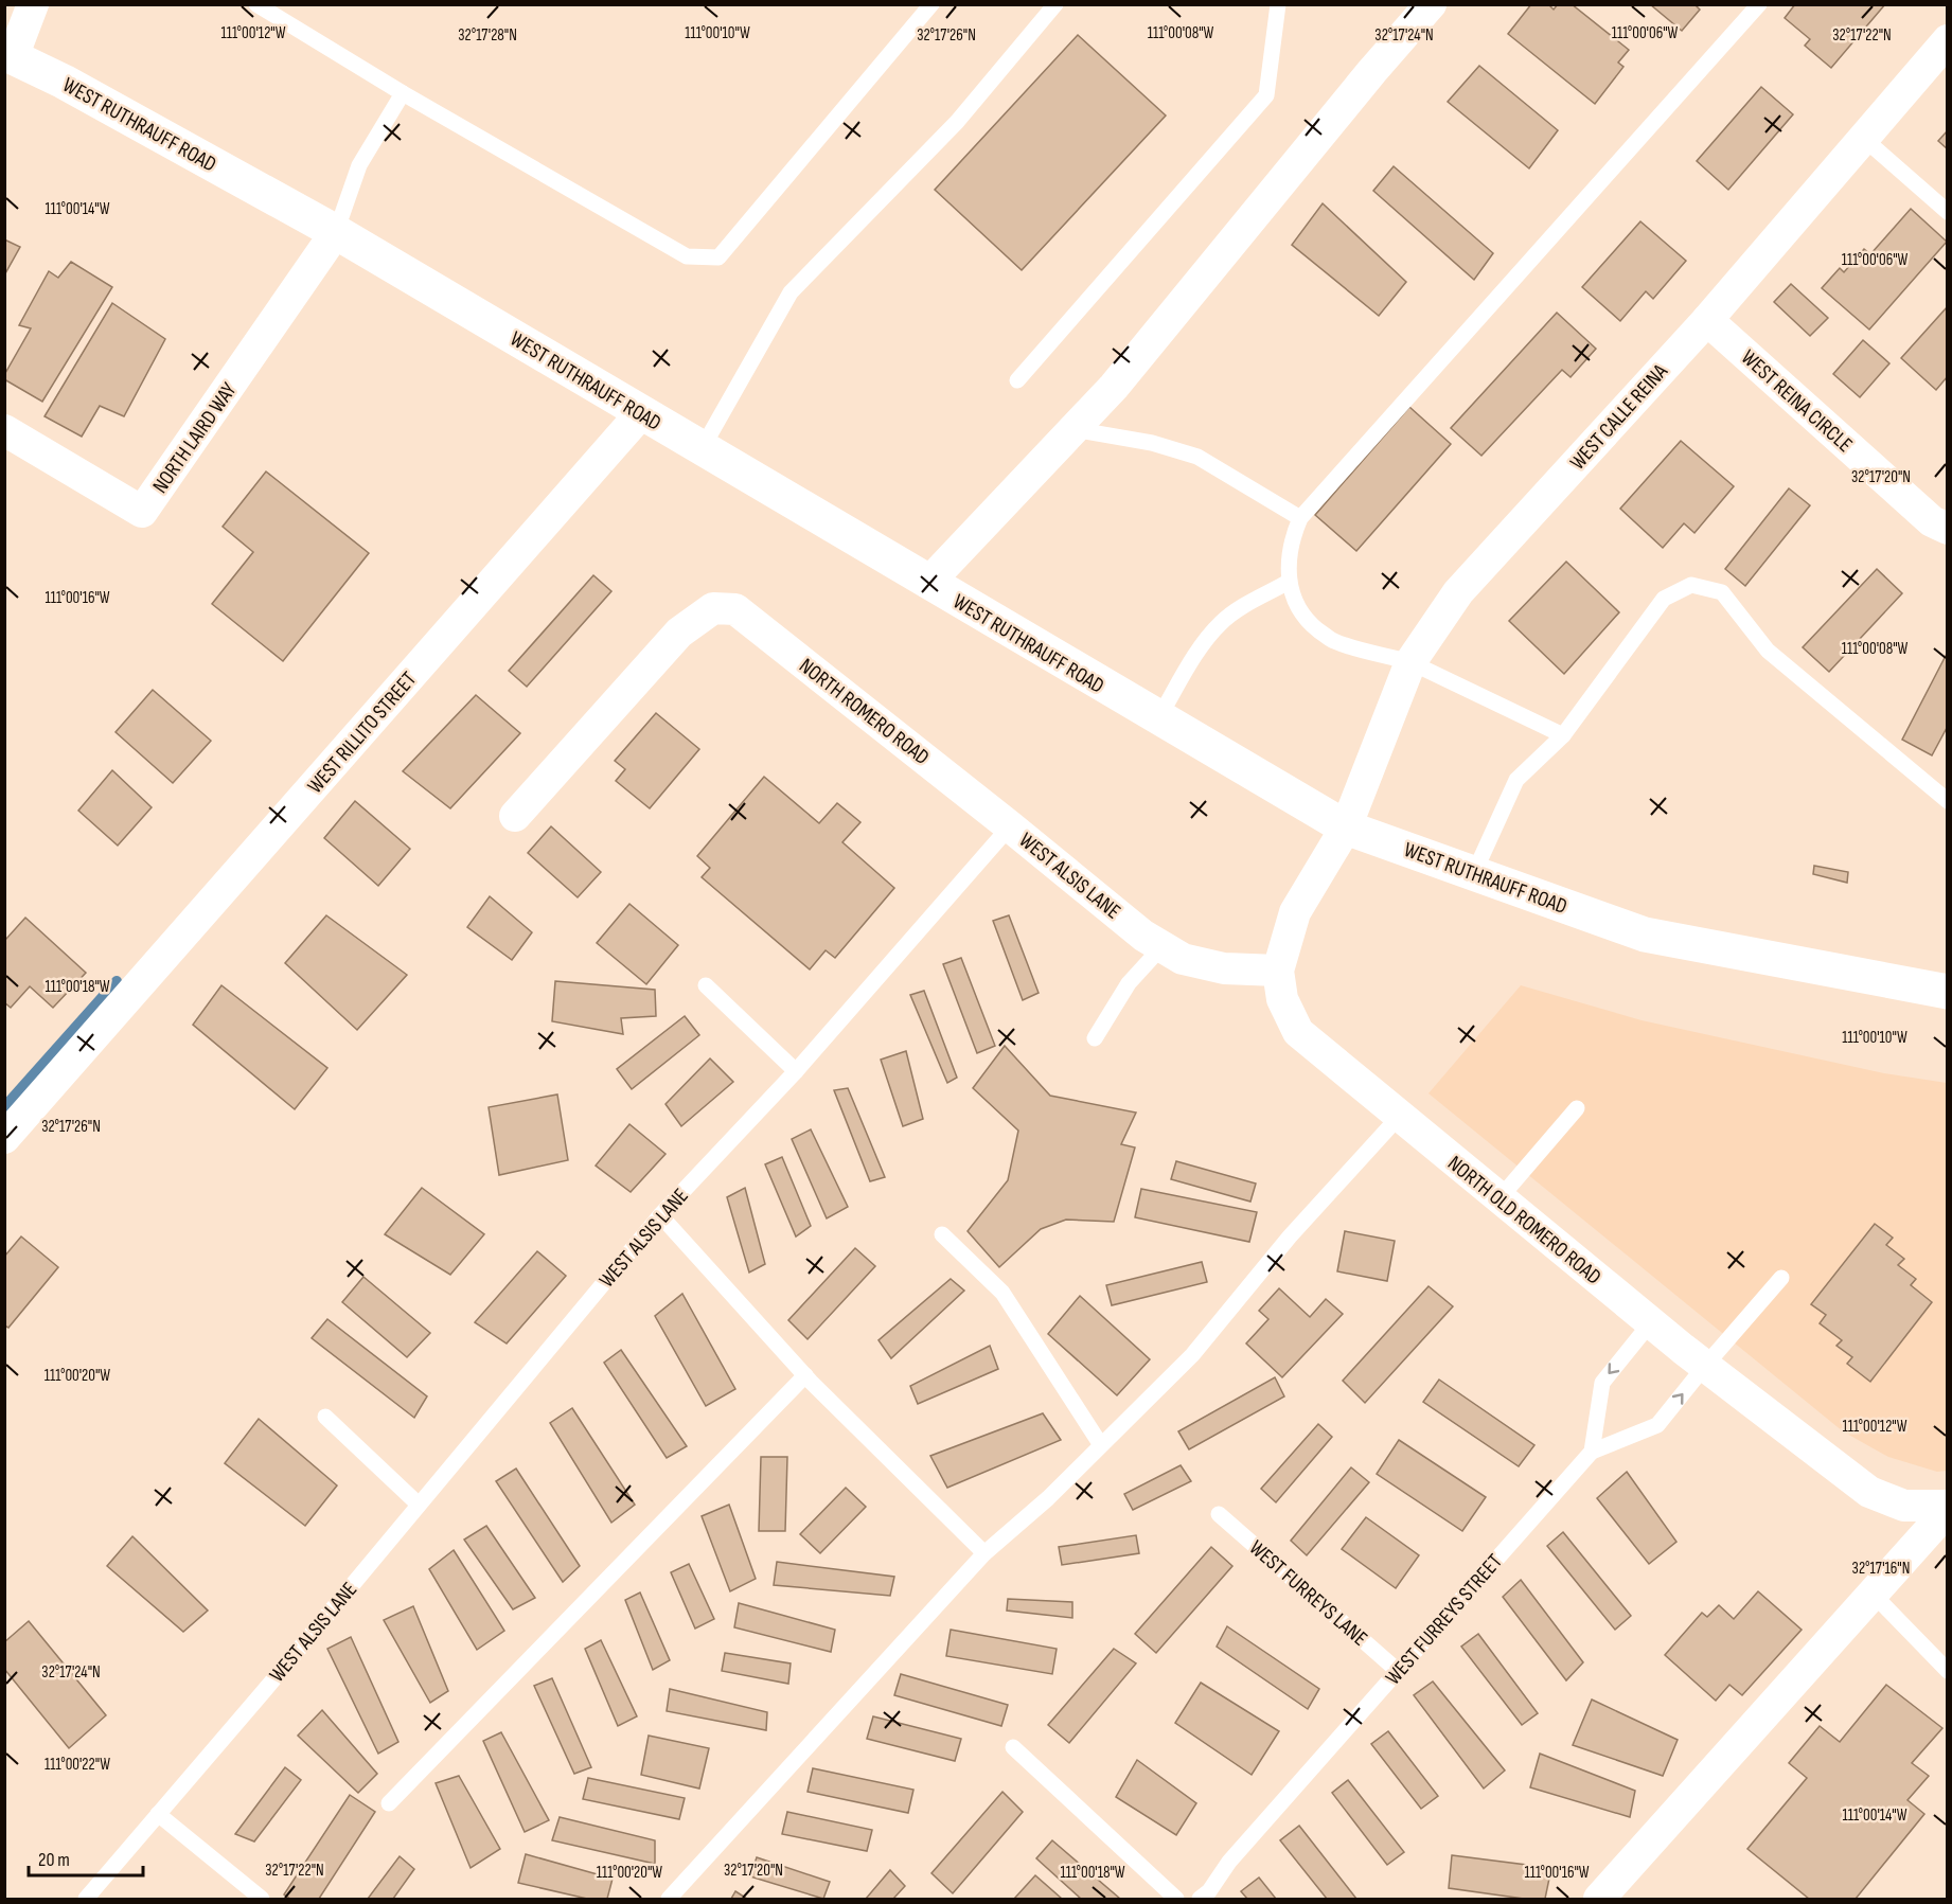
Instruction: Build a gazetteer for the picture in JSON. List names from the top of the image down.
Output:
{
  "streets": {
    "main road": ["WEST RUTHRAUFF ROAD"],
    "street": [
      "WEST REINA CIRCLE",
      "WEST CALLE REINA",
      "NORTH LAIRD WAY",
      "NORTH ROMERO ROAD",
      "WEST RILLITO STREET",
      "WEST ALSIS LANE",
      "NORTH OLD ROMERO ROAD"
    ],
    "lane": ["WEST FURREYS LANE", "WEST FURREYS STREET"]
  },
  "crossings": [
    ["WEST RUTHRAUFF ROAD", "WEST CALLE REINA"],
    ["WEST RUTHRAUFF ROAD", "NORTH LAIRD WAY"],
    ["WEST RUTHRAUFF ROAD", "WEST RILLITO STREET"],
    ["WEST RUTHRAUFF ROAD", "NORTH OLD ROMERO ROAD"],
    ["WEST REINA CIRCLE", "WEST CALLE REINA"],
    ["WEST CALLE REINA", "NORTH OLD ROMERO ROAD"],
    ["NORTH ROMERO ROAD", "WEST ALSIS LANE"],
    ["WEST ALSIS LANE", "NORTH OLD ROMERO ROAD"],
    ["WEST FURREYS LANE", "WEST FURREYS STREET"]
  ],
  "scale_bar": "20 m",
  "coordinates": [
    "111°00'10\"W",
    "111°00'12\"W",
    "111°00'08\"W",
    "111°00'06\"W",
    "32°17'28\"N",
    "32°17'26\"N",
    "32°17'24\"N",
    "32°17'22\"N",
    "111°00'14\"W",
    "32°17'20\"N",
    "111°00'16\"W",
    "111°00'18\"W",
    "111°00'20\"W",
    "32°17'16\"N",
    "111°00'22\"W"
  ]
}
